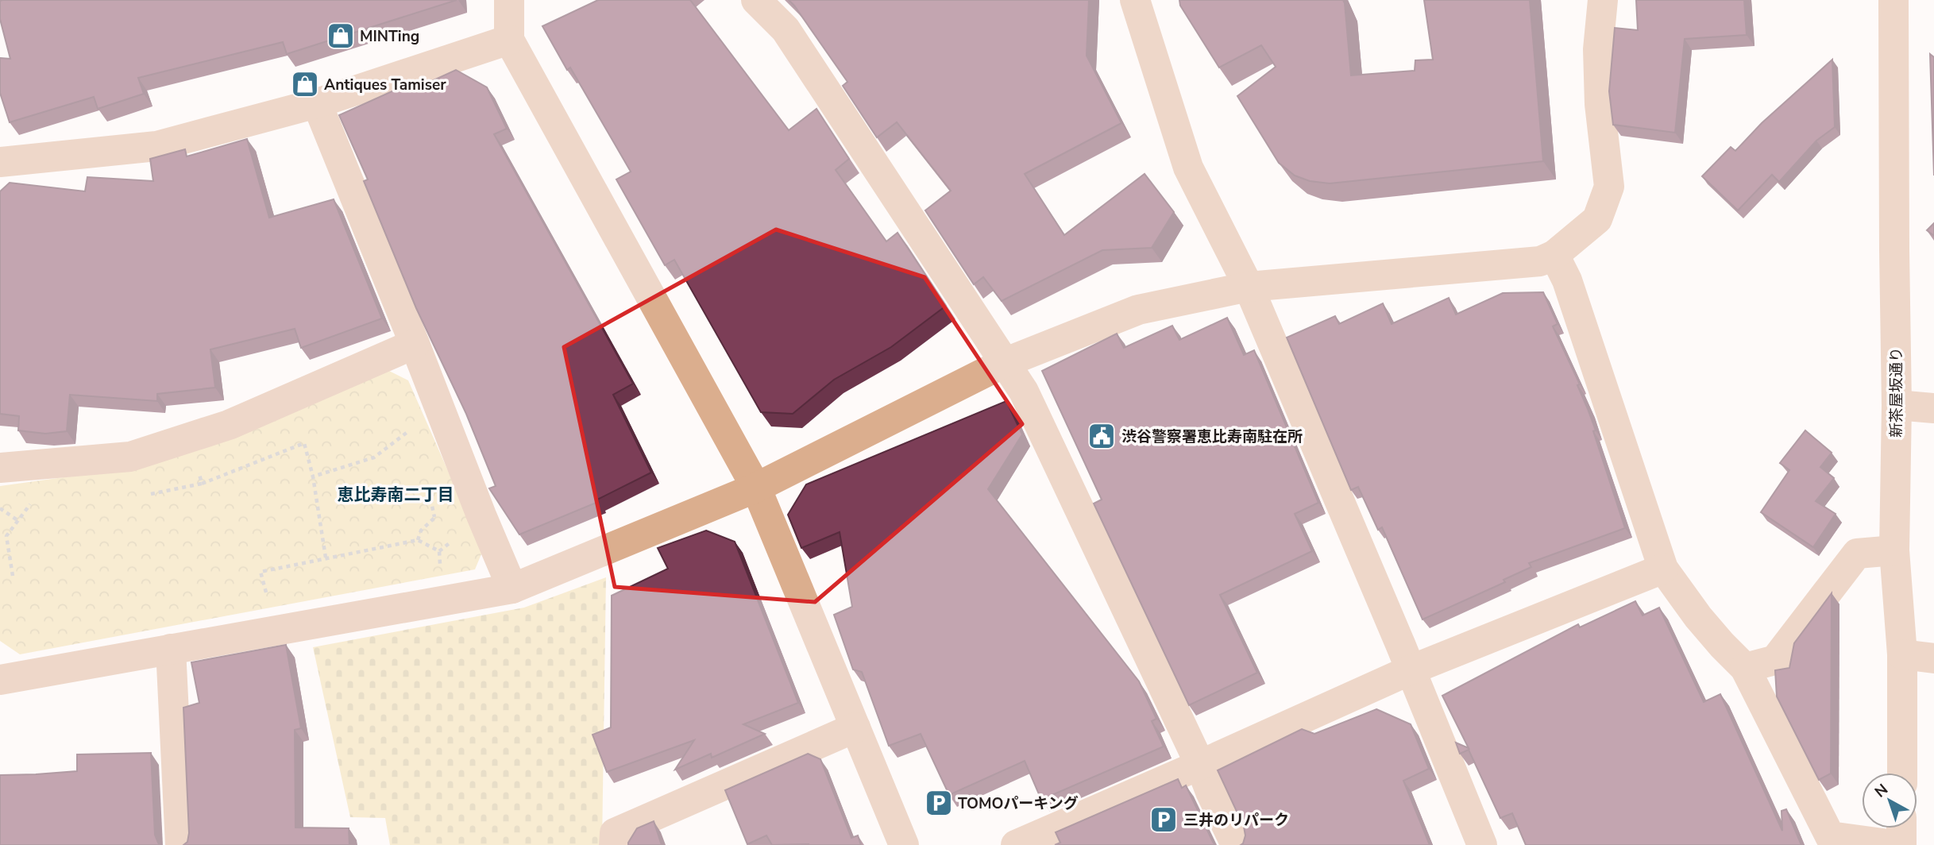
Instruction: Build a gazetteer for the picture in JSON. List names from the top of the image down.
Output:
{
  "streets": {
    "street": ["新茶屋坂通り"]
  },
  "districts": ["恵比寿南二丁目"],
  "places": {
    "shop": ["MINTing", "Antiques Tamiser"],
    "public building": ["渋谷警察署恵比寿南駐在所"],
    "parking": ["TOMOパーキング", "三井のリパーク"]
  },
  "north": "top left"
}
